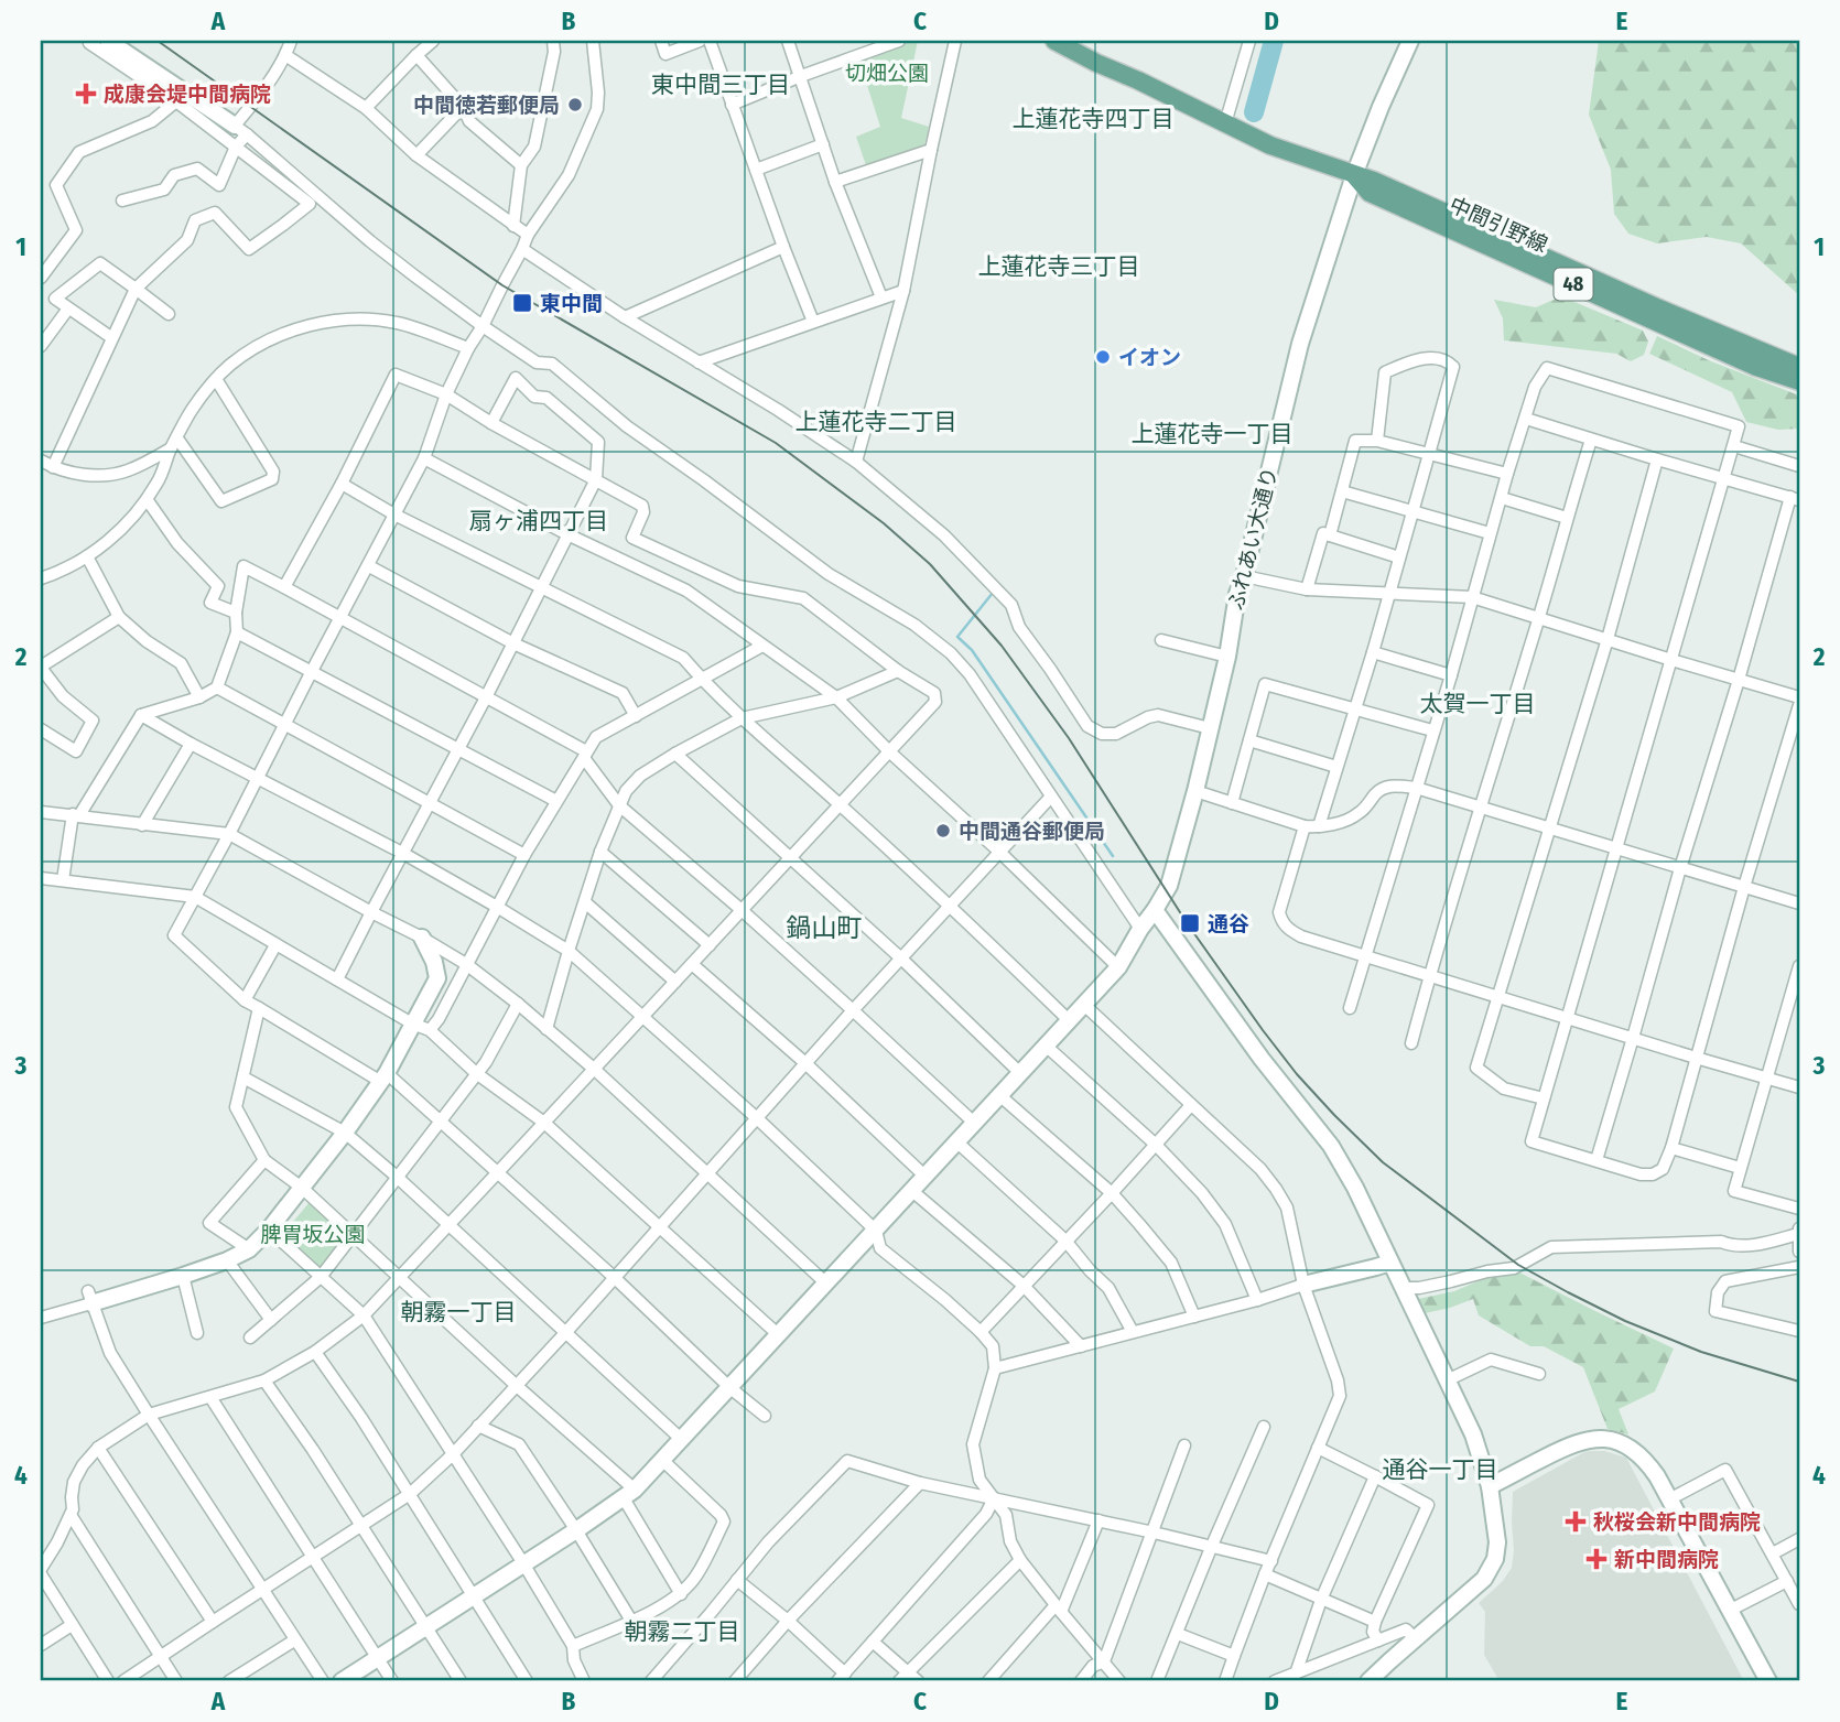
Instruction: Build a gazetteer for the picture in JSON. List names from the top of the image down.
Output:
{
  "streets": {
    "main road": ["中間引野線", "48"],
    "street": ["ふれあい大通り"]
  },
  "crossings": [
    ["中間引野線", "ふれあい大通り"]
  ],
  "districts": [
    "東中間三丁目",
    "上蓮花寺四丁目",
    "上蓮花寺三丁目",
    "上蓮花寺二丁目",
    "上蓮花寺一丁目",
    "扇ヶ浦四丁目",
    "太賀一丁目",
    "鍋山町",
    "朝霧一丁目",
    "通谷一丁目",
    "朝霧二丁目"
  ],
  "parks": ["切畑公園", "脾胃坂公園"],
  "places": {
    "health": ["成康会堤中間病院", "秋桜会新中間病院", "新中間病院"],
    "other": ["中間徳若郵便局", "イオン", "中間通谷郵便局"],
    "transit": ["東中間", "通谷"]
  },
  "grid": {
    "columns": [
      "A",
      "B",
      "C",
      "D",
      "E"
    ],
    "rows": [
      "1",
      "2",
      "3",
      "4"
    ]
  }
}
